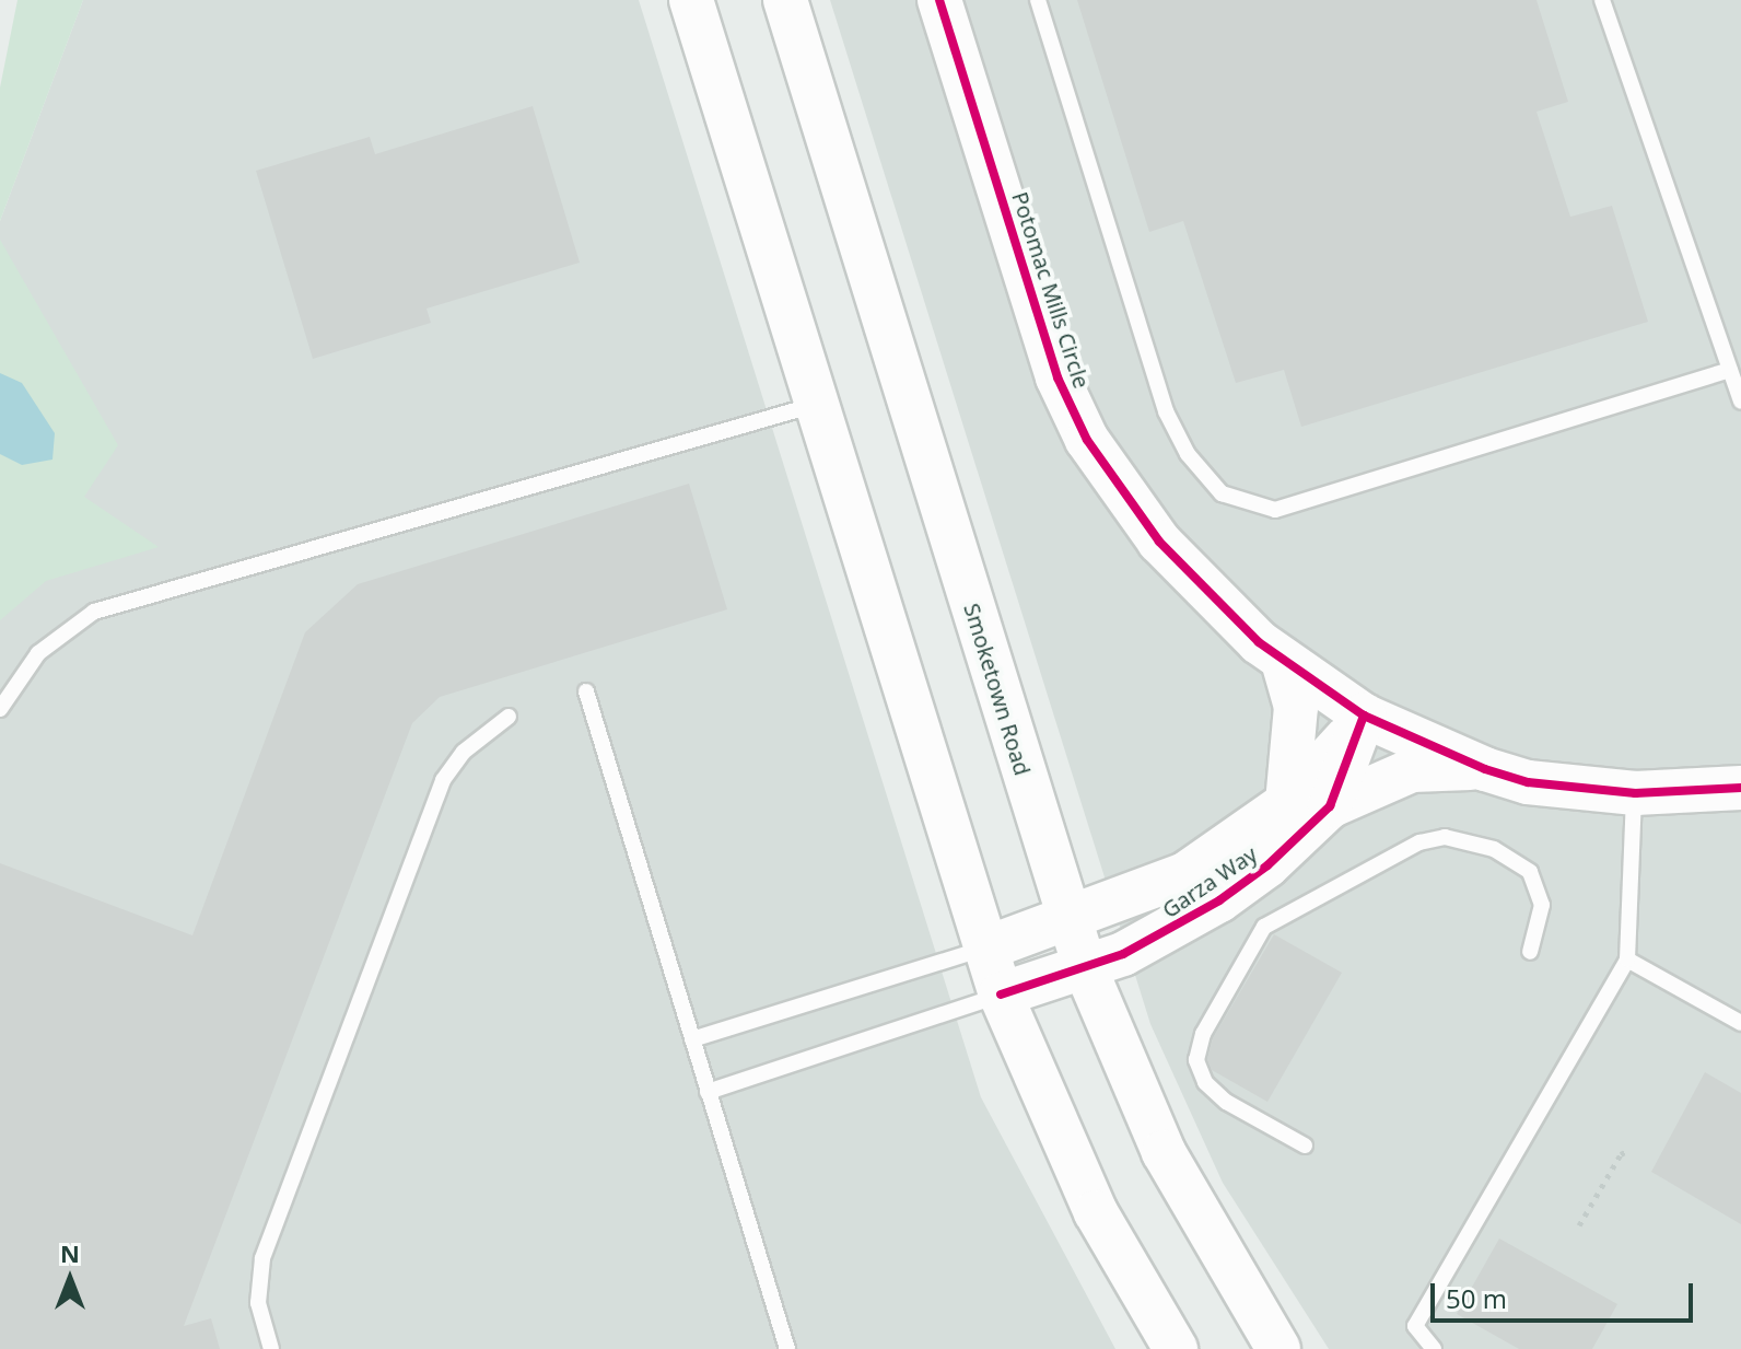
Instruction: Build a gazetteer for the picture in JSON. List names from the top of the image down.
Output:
{
  "streets": {
    "main road": ["Potomac Mills Circle", "Smoketown Road", "Garza Way"]
  },
  "crossings": [
    ["Potomac Mills Circle", "Garza Way"],
    ["Smoketown Road", "Garza Way"]
  ],
  "scale_bar": "50 m",
  "north": "top"
}
